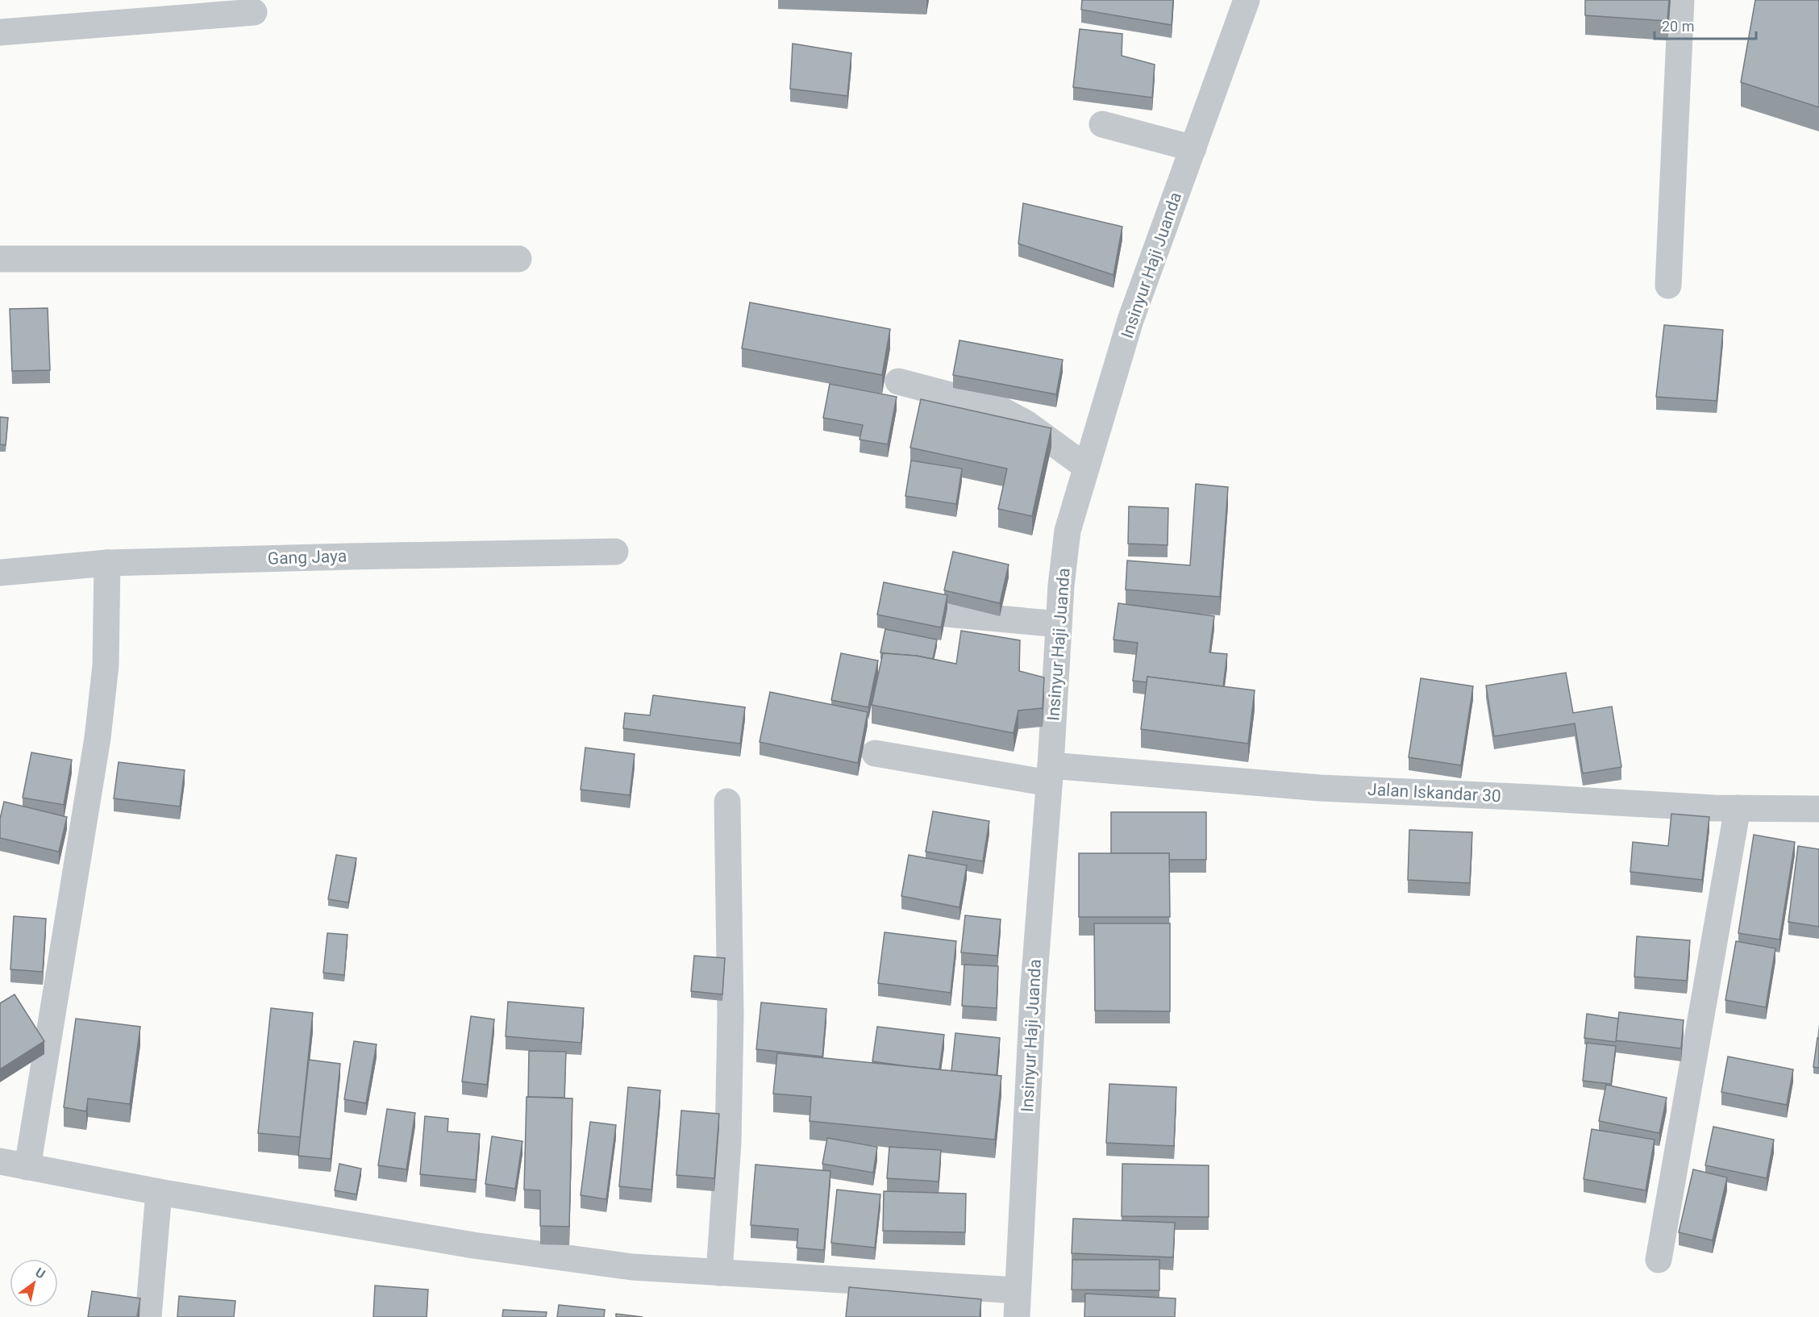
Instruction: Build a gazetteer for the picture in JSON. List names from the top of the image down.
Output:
{
  "streets": {
    "street": ["Insinyur Haji Juanda", "Gang Jaya", "Jalan Iskandar 30"]
  },
  "crossings": [
    ["Insinyur Haji Juanda", "Jalan Iskandar 30"]
  ],
  "scale_bar": "20 m",
  "north": "top right"
}
